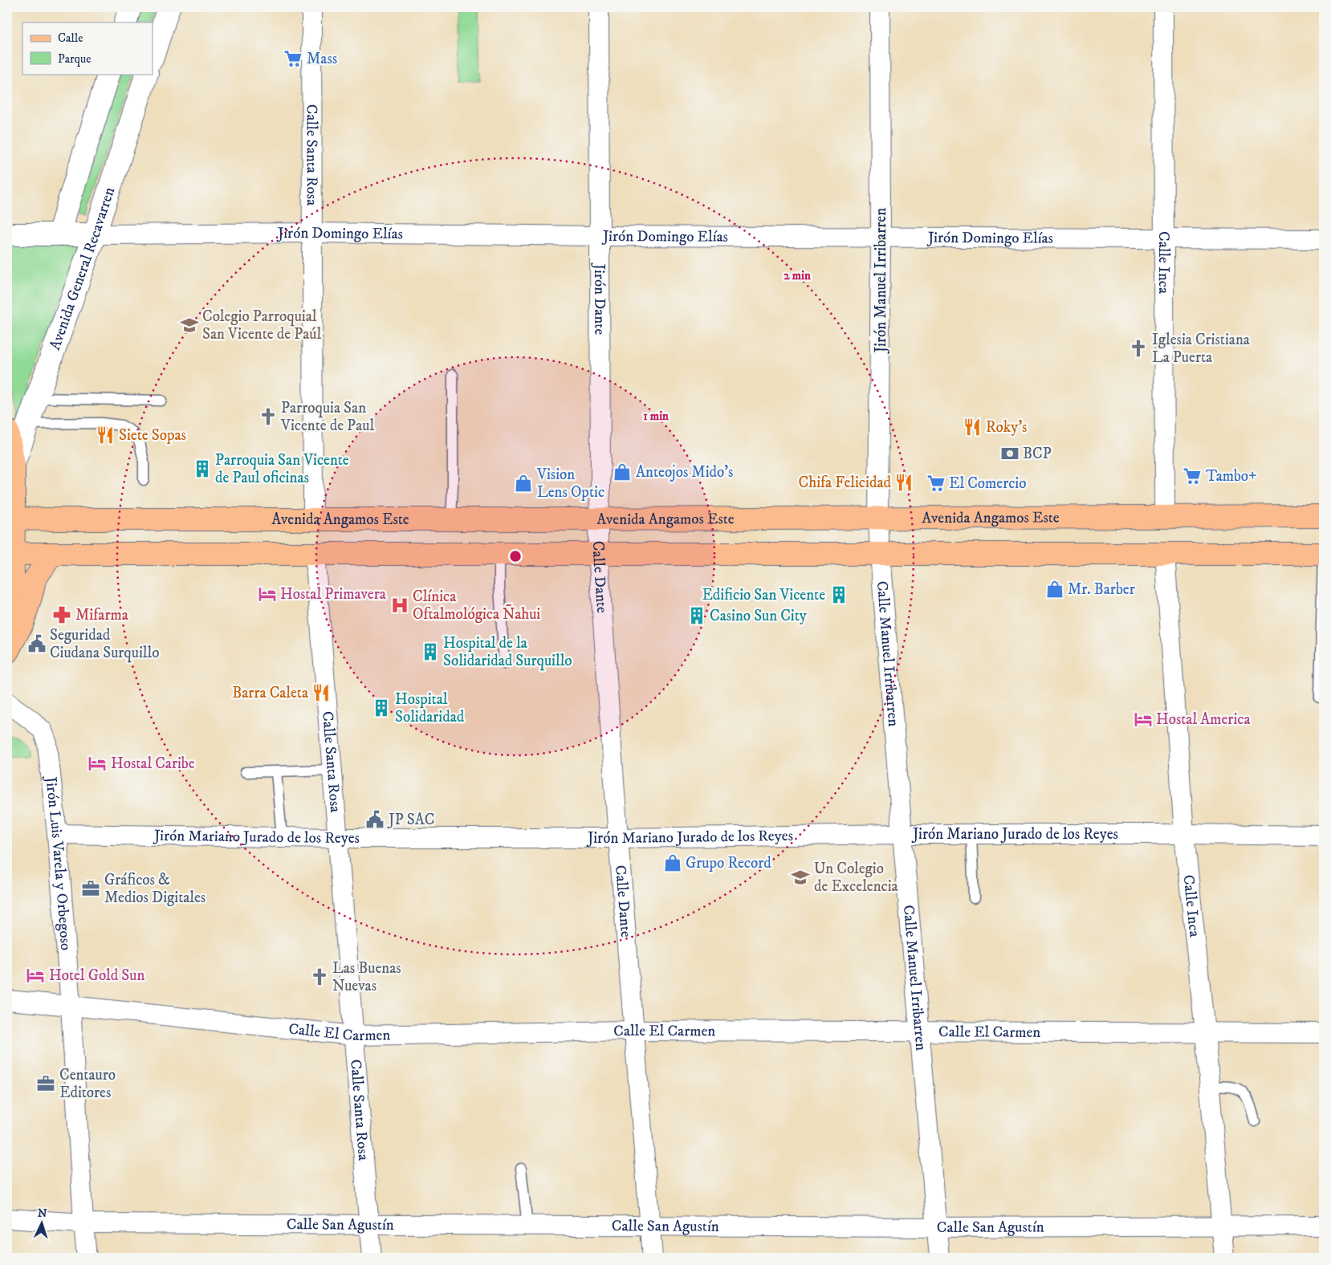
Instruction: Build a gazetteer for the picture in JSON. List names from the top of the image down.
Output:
{
  "streets": {
    "main road": ["Avenida Angamos Este"],
    "street": [
      "Calle Santa Rosa",
      "Jirón Domingo Elías",
      "Calle Inca",
      "Avenida General Recavarren",
      "Jirón Manuel Irribarren",
      "Jirón Dante",
      "Calle Dante",
      "Calle Manuel Irribarren",
      "Jirón Mariano Jurado de los Reyes",
      "Jirón Luis Varela y Orbegoso",
      "Calle El Carmen",
      "Calle San Agustín"
    ]
  },
  "crossings": [
    ["Calle Santa Rosa", "Jirón Domingo Elías"],
    ["Calle Santa Rosa", "Avenida Angamos Este"],
    ["Calle Santa Rosa", "Jirón Mariano Jurado de los Reyes"],
    ["Calle Santa Rosa", "Calle El Carmen"],
    ["Calle Santa Rosa", "Calle San Agustín"],
    ["Jirón Domingo Elías", "Calle Inca"],
    ["Jirón Domingo Elías", "Avenida General Recavarren"],
    ["Jirón Domingo Elías", "Jirón Manuel Irribarren"],
    ["Jirón Domingo Elías", "Jirón Dante"],
    ["Calle Inca", "Avenida Angamos Este"],
    ["Calle Inca", "Jirón Mariano Jurado de los Reyes"],
    ["Calle Inca", "Calle El Carmen"],
    ["Calle Inca", "Calle San Agustín"],
    ["Jirón Manuel Irribarren", "Avenida Angamos Este"],
    ["Jirón Manuel Irribarren", "Calle Manuel Irribarren"],
    ["Jirón Dante", "Avenida Angamos Este"],
    ["Jirón Dante", "Calle Dante"],
    ["Avenida Angamos Este", "Calle Dante"],
    ["Calle Dante", "Jirón Mariano Jurado de los Reyes"],
    ["Calle Dante", "Calle El Carmen"],
    ["Calle Dante", "Calle San Agustín"],
    ["Calle Manuel Irribarren", "Jirón Mariano Jurado de los Reyes"],
    ["Calle Manuel Irribarren", "Calle El Carmen"],
    ["Calle Manuel Irribarren", "Calle San Agustín"],
    ["Jirón Mariano Jurado de los Reyes", "Jirón Luis Varela y Orbegoso"],
    ["Jirón Luis Varela y Orbegoso", "Calle El Carmen"],
    ["Jirón Luis Varela y Orbegoso", "Calle San Agustín"]
  ],
  "places": {
    "supermarket": ["Mass", "Tambo+", "El Comercio"],
    "school or university": ["Colegio Parroquial San Vicente de Paúl", "Un Colegio de Excelencia"],
    "church": ["Iglesia Cristiana La Puerta", "Parroquia San Vicente de Paul", "Las Buenas Nuevas"],
    "restaurant": [
      "Roky's",
      "Siete Sopas",
      "Chifa Felicidad",
      "Barra Caleta"
    ],
    "bank": ["BCP"],
    "building": [
      "Parroquia San Vicente de Paul oficinas",
      "Edificio San Vicente",
      "Casino Sun City",
      "Hospital de la Solidaridad Surquillo",
      "Hospital Solidaridad"
    ],
    "shop": [
      "Anteojos Mido's",
      "Vision Lens Optic",
      "Mr. Barber",
      "Grupo Record"
    ],
    "hotel": [
      "Hostal Primavera",
      "Hostal America",
      "Hostal Caribe",
      "Hotel Gold Sun"
    ],
    "hospital": ["Clínica Oftalmológica Ñahui"],
    "pharmacy": ["Mifarma"],
    "public building": ["Seguridad Ciudana Surquillo", "JP SAC"],
    "office": ["Gráficos & Medios Digitales", "Centauro Editores"]
  },
  "legend": ["Calle", "Parque"],
  "north": "top",
  "rings": ["2 min", "1 min"]
}
